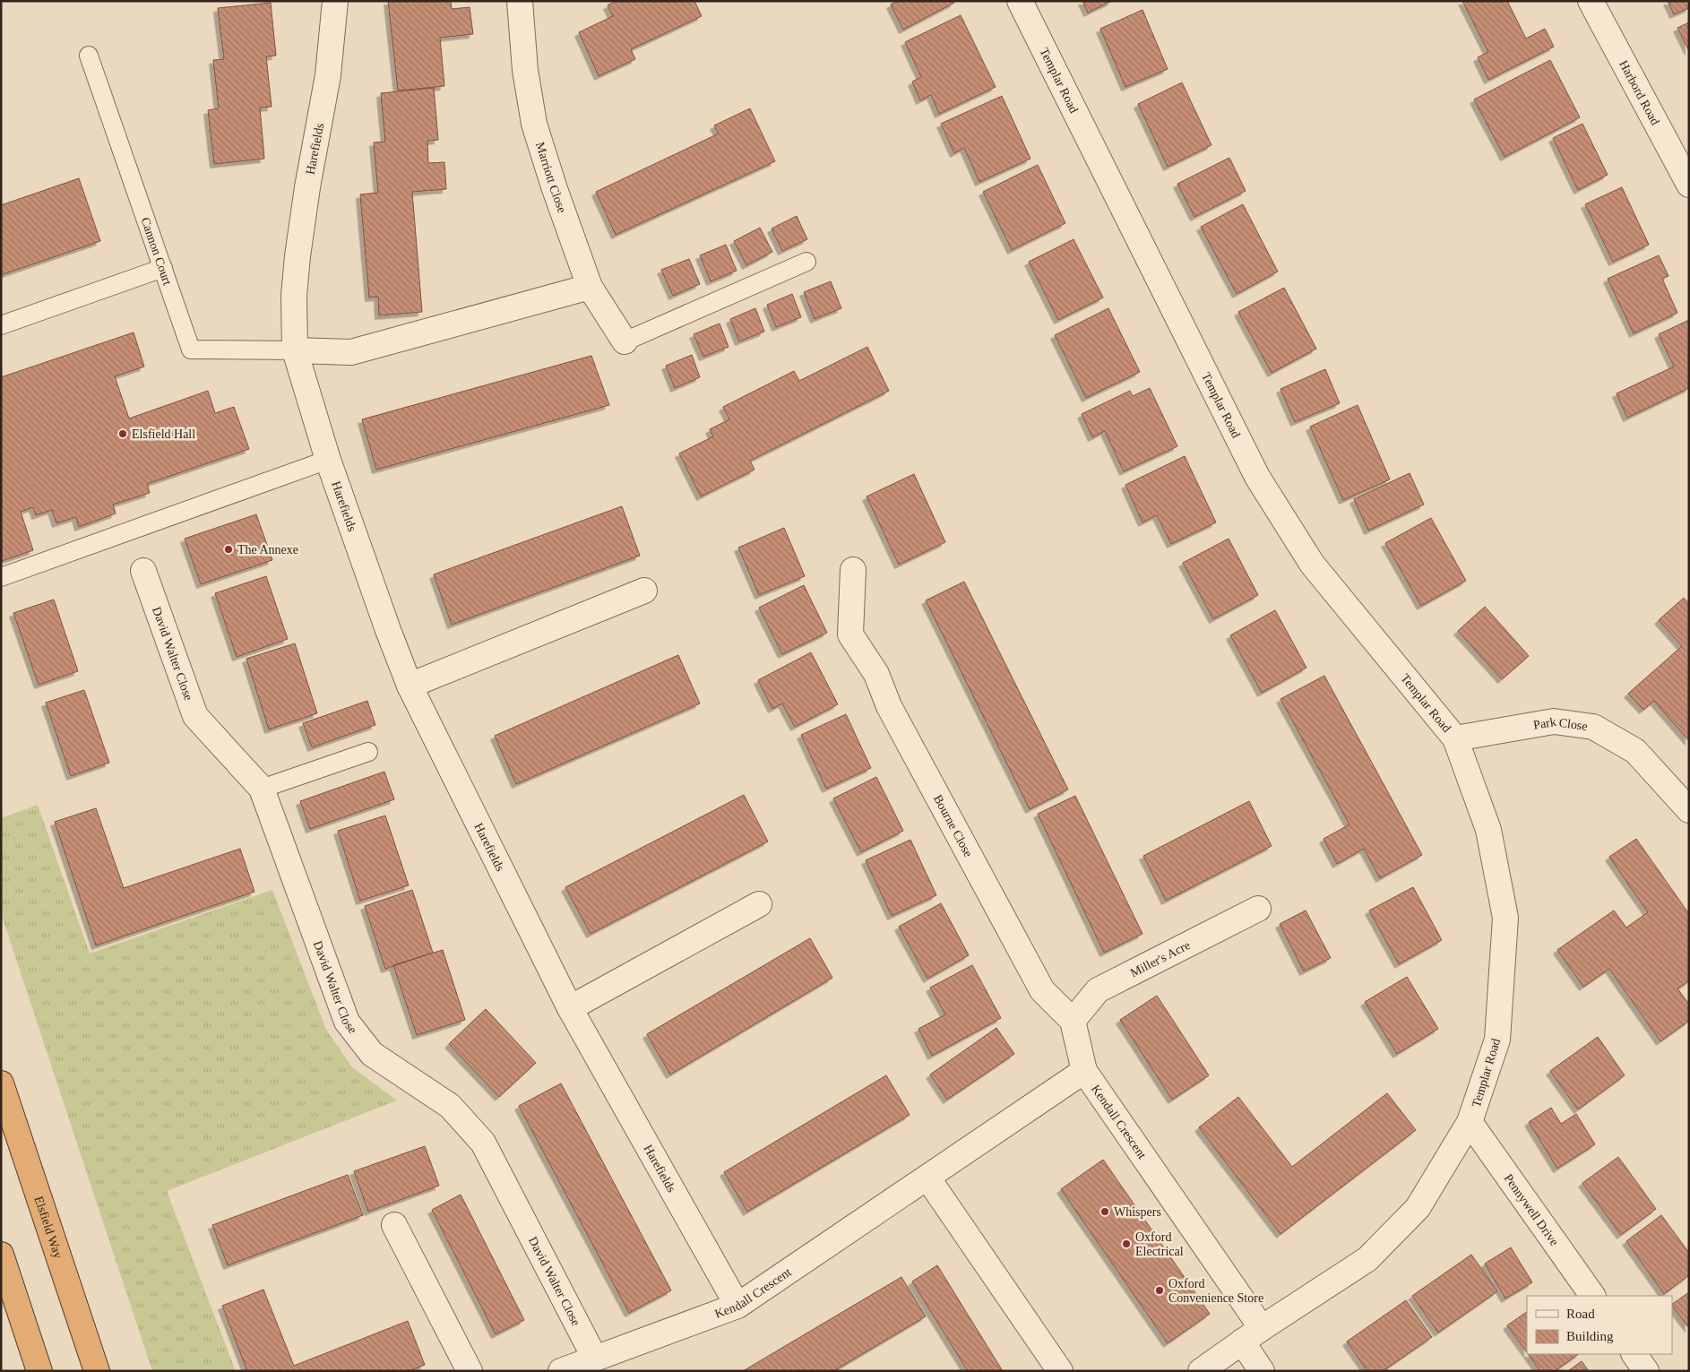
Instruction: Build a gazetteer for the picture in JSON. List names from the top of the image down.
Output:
{
  "streets": {
    "highway": ["Elsfield Way"],
    "street": [
      "Templar Road",
      "Harbord Road",
      "Harefields",
      "Marriott Close",
      "David Walter Close",
      "Park Close",
      "Bourne Close",
      "Miller's Acre",
      "Kendall Crescent",
      "Pennywell Drive"
    ],
    "lane": ["Cannon Court"]
  },
  "crossings": [
    ["Templar Road", "Park Close"],
    ["Templar Road", "Kendall Crescent"],
    ["Templar Road", "Pennywell Drive"],
    ["Harefields", "Cannon Court"],
    ["Harefields", "Kendall Crescent"],
    ["David Walter Close", "Kendall Crescent"],
    ["Bourne Close", "Miller's Acre"]
  ],
  "places": [
    "Elsfield Hall",
    "The Annexe",
    "Whispers",
    "Oxford Electrical",
    "Oxford Convenience Store"
  ],
  "legend": ["Road", "Building"]
}
